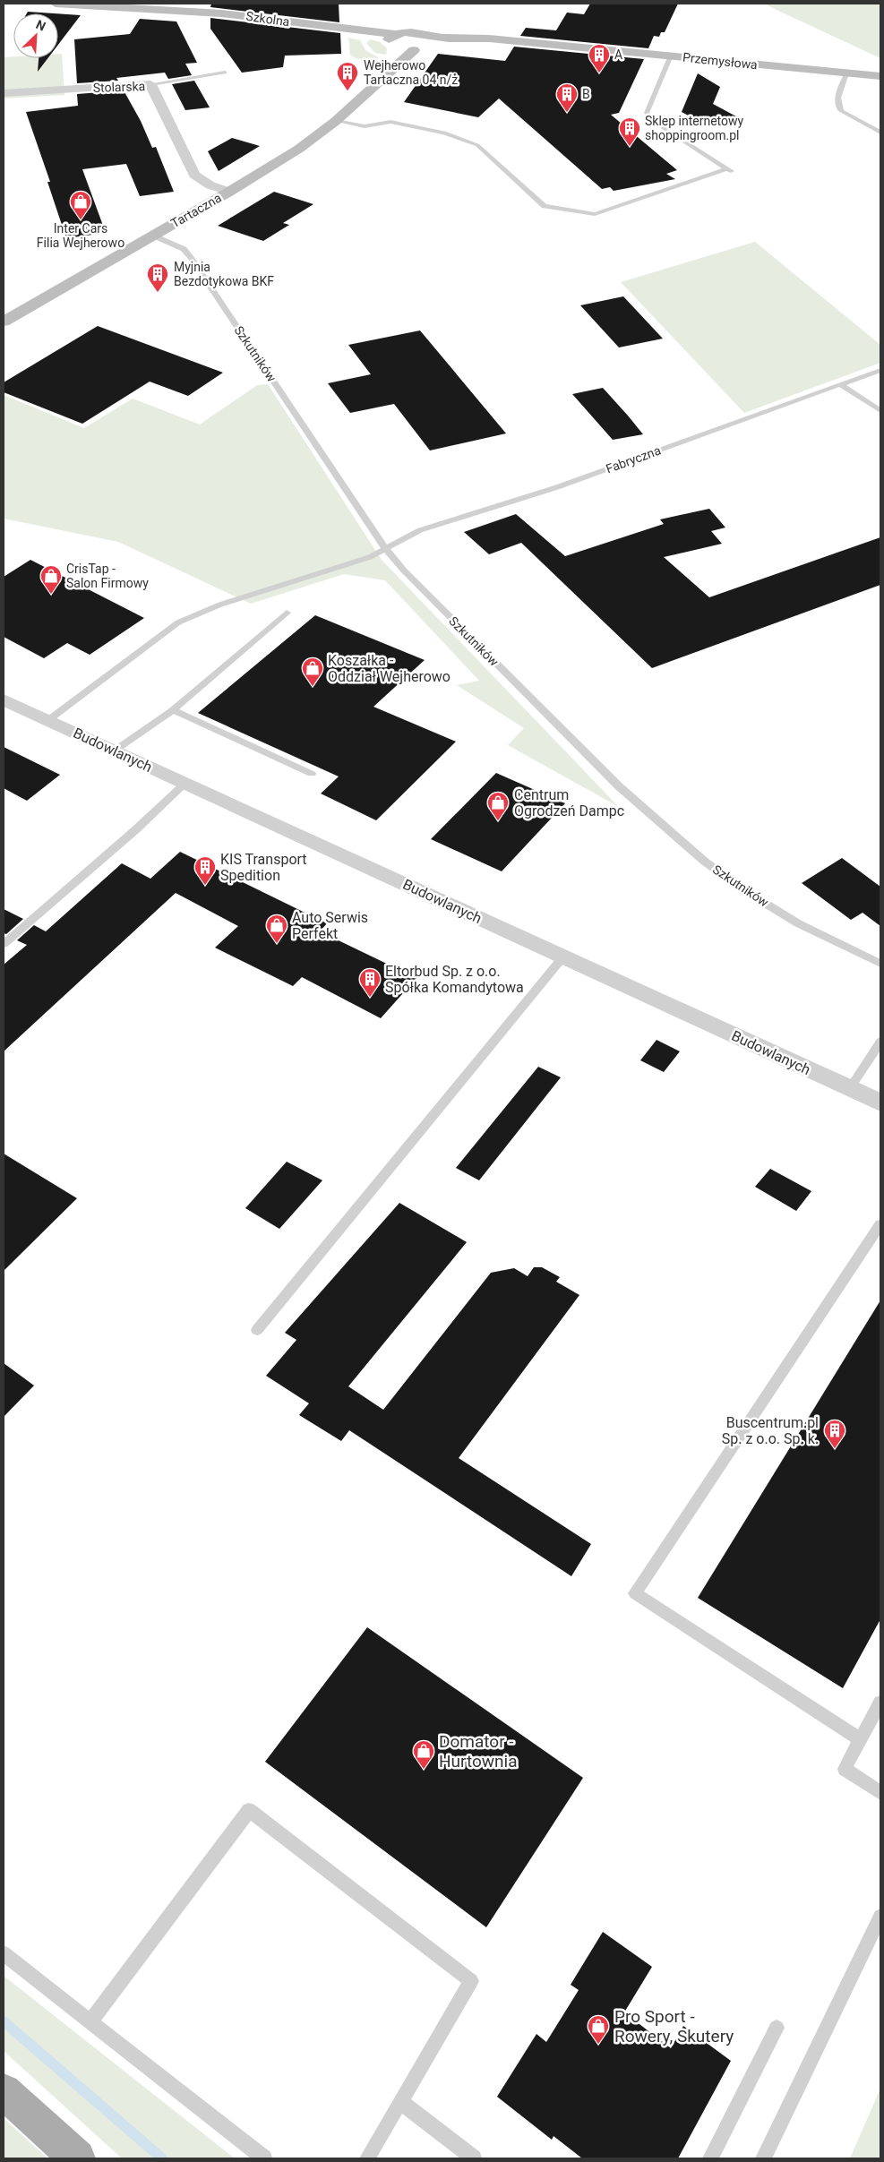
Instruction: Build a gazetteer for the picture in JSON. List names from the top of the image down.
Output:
{
  "streets": {
    "street": [
      "Szkolna",
      "Przemysłowa",
      "Stolarska",
      "Tartaczna",
      "Budowlanych"
    ],
    "lane": ["Szkutników", "Fabryczna"]
  },
  "crossings": [
    ["Szkolna", "Tartaczna"],
    ["Stolarska", "Tartaczna"],
    ["Tartaczna", "Szkutników"],
    ["Szkutników", "Fabryczna"],
    ["Fabryczna", "Budowlanych"]
  ],
  "places": {
    "building": [
      "A",
      "Wejherowo Tartaczna 04 n/ż",
      "B",
      "Sklep internetowy shoppingroom.pl",
      "Myjnia Bezdotykowa BKF",
      "KIS Transport Spedition",
      "Eltorbud Sp. z o.o. Spółka Komandytowa",
      "Buscentrum.pl Sp. z o.o. Sp. k."
    ],
    "shop": [
      "Inter Cars Filia Wejherowo",
      "CrisTap - Salon Firmowy",
      "Koszałka - Oddział Wejherowo",
      "Centrum Ogrodzeń Dampc",
      "Auto Serwis Perfekt",
      "Domator - Hurtownia",
      "Pro Sport - Rowery, Skutery"
    ]
  },
  "north": "top right"
}
